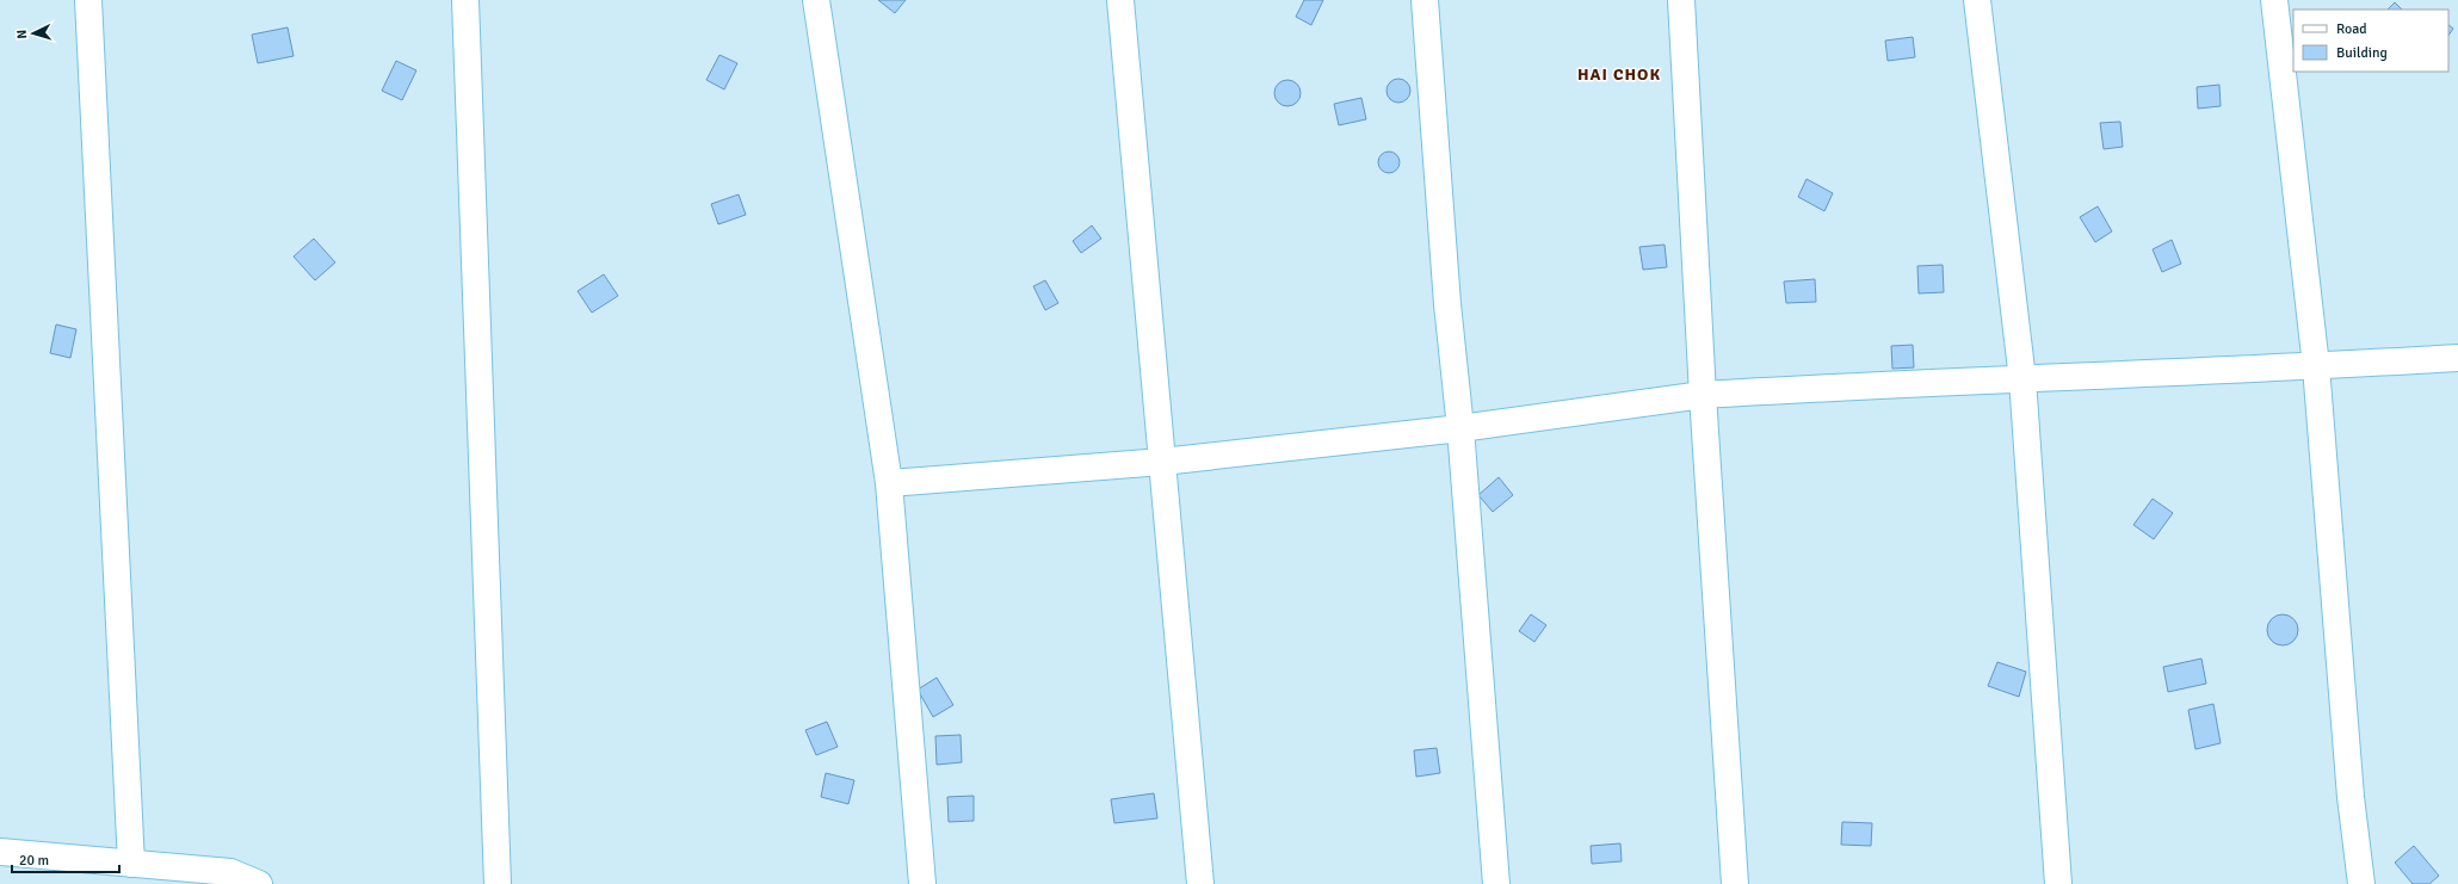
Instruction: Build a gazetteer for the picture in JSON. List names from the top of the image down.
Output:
{
  "districts": ["HAI CHOK"],
  "legend": ["Road", "Building"],
  "scale_bar": "20 m",
  "north": "left"
}
